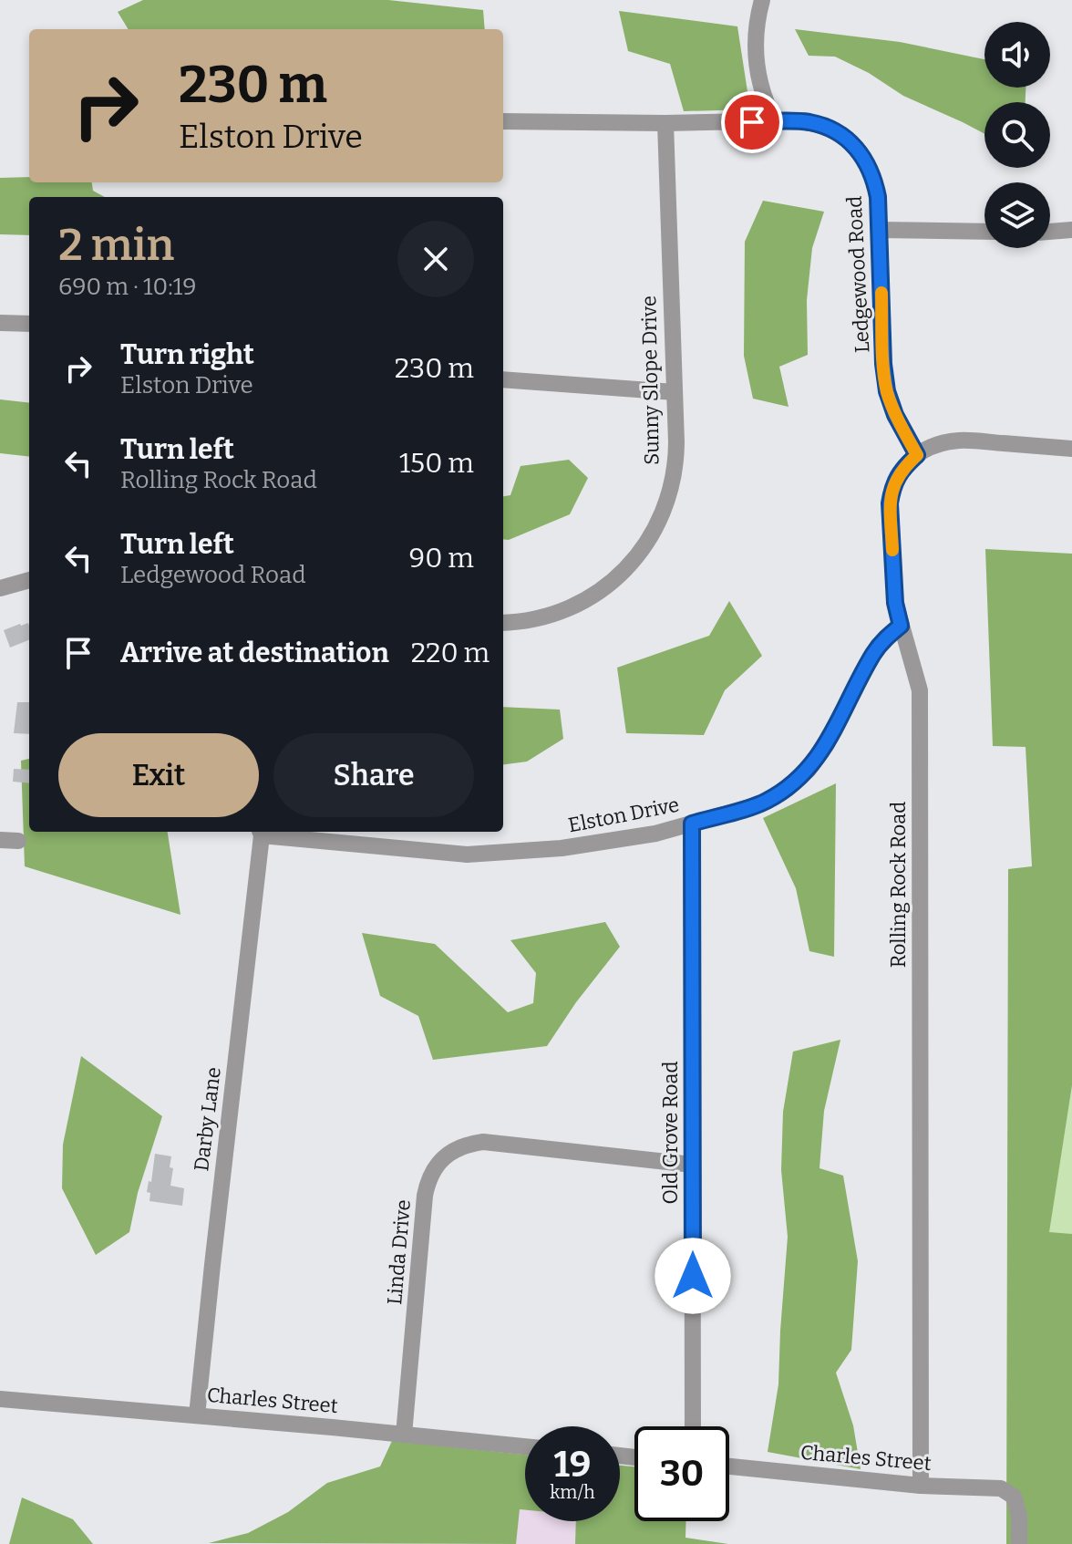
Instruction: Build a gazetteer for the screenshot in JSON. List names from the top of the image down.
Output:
{
  "streets": {
    "street": [
      "Ledgewood Road",
      "Sunny Slope Drive",
      "Elston Drive",
      "Rolling Rock Road",
      "Darby Lane",
      "Old Grove Road",
      "Linda Drive",
      "Charles Street"
    ]
  },
  "crossings": [
    ["Ledgewood Road", "Sunny Slope Drive"],
    ["Ledgewood Road", "Rolling Rock Road"],
    ["Elston Drive", "Rolling Rock Road"],
    ["Elston Drive", "Darby Lane"],
    ["Elston Drive", "Old Grove Road"],
    ["Rolling Rock Road", "Charles Street"],
    ["Darby Lane", "Charles Street"],
    ["Old Grove Road", "Linda Drive"],
    ["Linda Drive", "Charles Street"]
  ],
  "page": {
    "turn": ["230 m", "Elston Drive"],
    "heading": ["2 min", "690 m · 10:19"],
    "list": [
      {
        "name": "Turn right",
        "note": "Elston Drive",
        "value": "230 m"
      },
      {
        "name": "Turn left",
        "note": "Rolling Rock Road",
        "value": "150 m"
      },
      {
        "name": "Turn left",
        "note": "Ledgewood Road",
        "value": "90 m"
      },
      {
        "name": "Arrive at destination",
        "value": "220 m"
      }
    ],
    "buttons": ["Exit", "Share"],
    "speed": "19 km/h",
    "limit": "30"
  }
}
